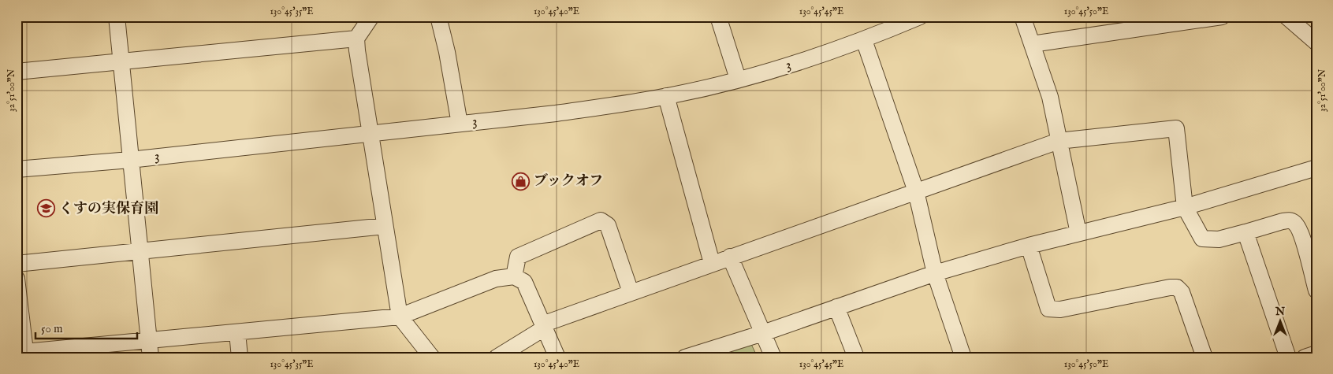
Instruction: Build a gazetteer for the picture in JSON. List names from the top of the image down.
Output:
{
  "streets": {
    "street": ["3"]
  },
  "places": {
    "shop": ["ブックオフ"],
    "school or university": ["くすの実保育園"]
  },
  "scale_bar": "50 m",
  "north": "top",
  "coordinates": [
    "130°45'35\"E",
    "130°45'40\"E",
    "130°45'45\"E",
    "130°45'50\"E",
    "32°51'00\"N"
  ]
}
